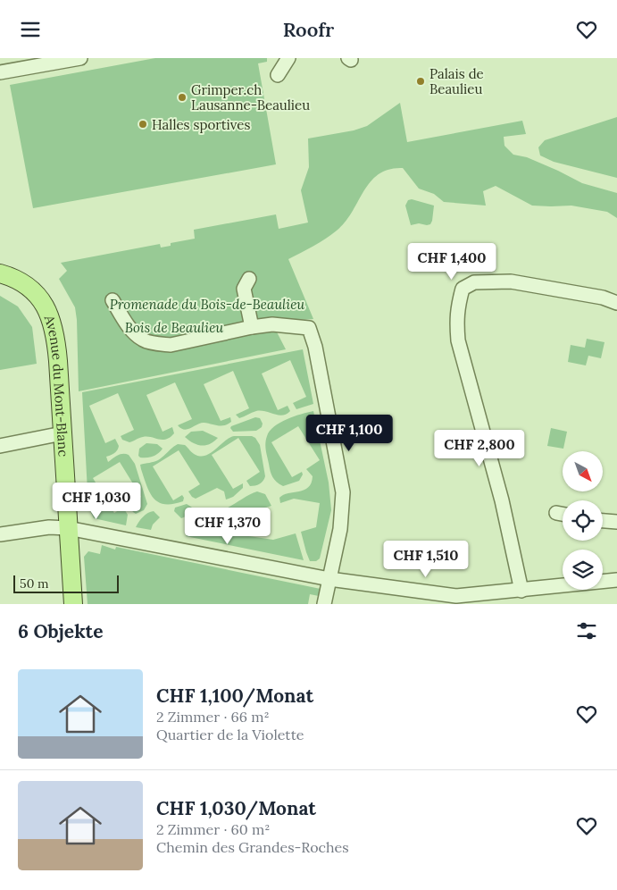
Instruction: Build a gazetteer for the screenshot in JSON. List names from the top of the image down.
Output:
{
  "streets": {
    "main road": ["Avenue du Mont-Blanc"]
  },
  "parks": ["Promenade du Bois-de-Beaulieu", "Bois de Beaulieu"],
  "places": ["Palais de Beaulieu", "Grimper.ch Lausanne-Beaulieu", "Halles sportives"],
  "scale_bar": "50 m",
  "north": "bottom right",
  "page": {
    "header": "Roofr",
    "price": [
      "CHF 1,400",
      "CHF 1,100",
      "CHF 2,800",
      "CHF 1,030",
      "CHF 1,370",
      "CHF 1,510"
    ],
    "scale": "50 m",
    "heading": "6 Objekte",
    "list": [
      {
        "name": "CHF 1,100/Monat",
        "note": "2 Zimmer · 66 m² · Quartier de la Violette"
      },
      {
        "name": "CHF 1,030/Monat",
        "note": "2 Zimmer · 60 m² · Chemin des Grandes-Roches"
      }
    ]
  }
}
